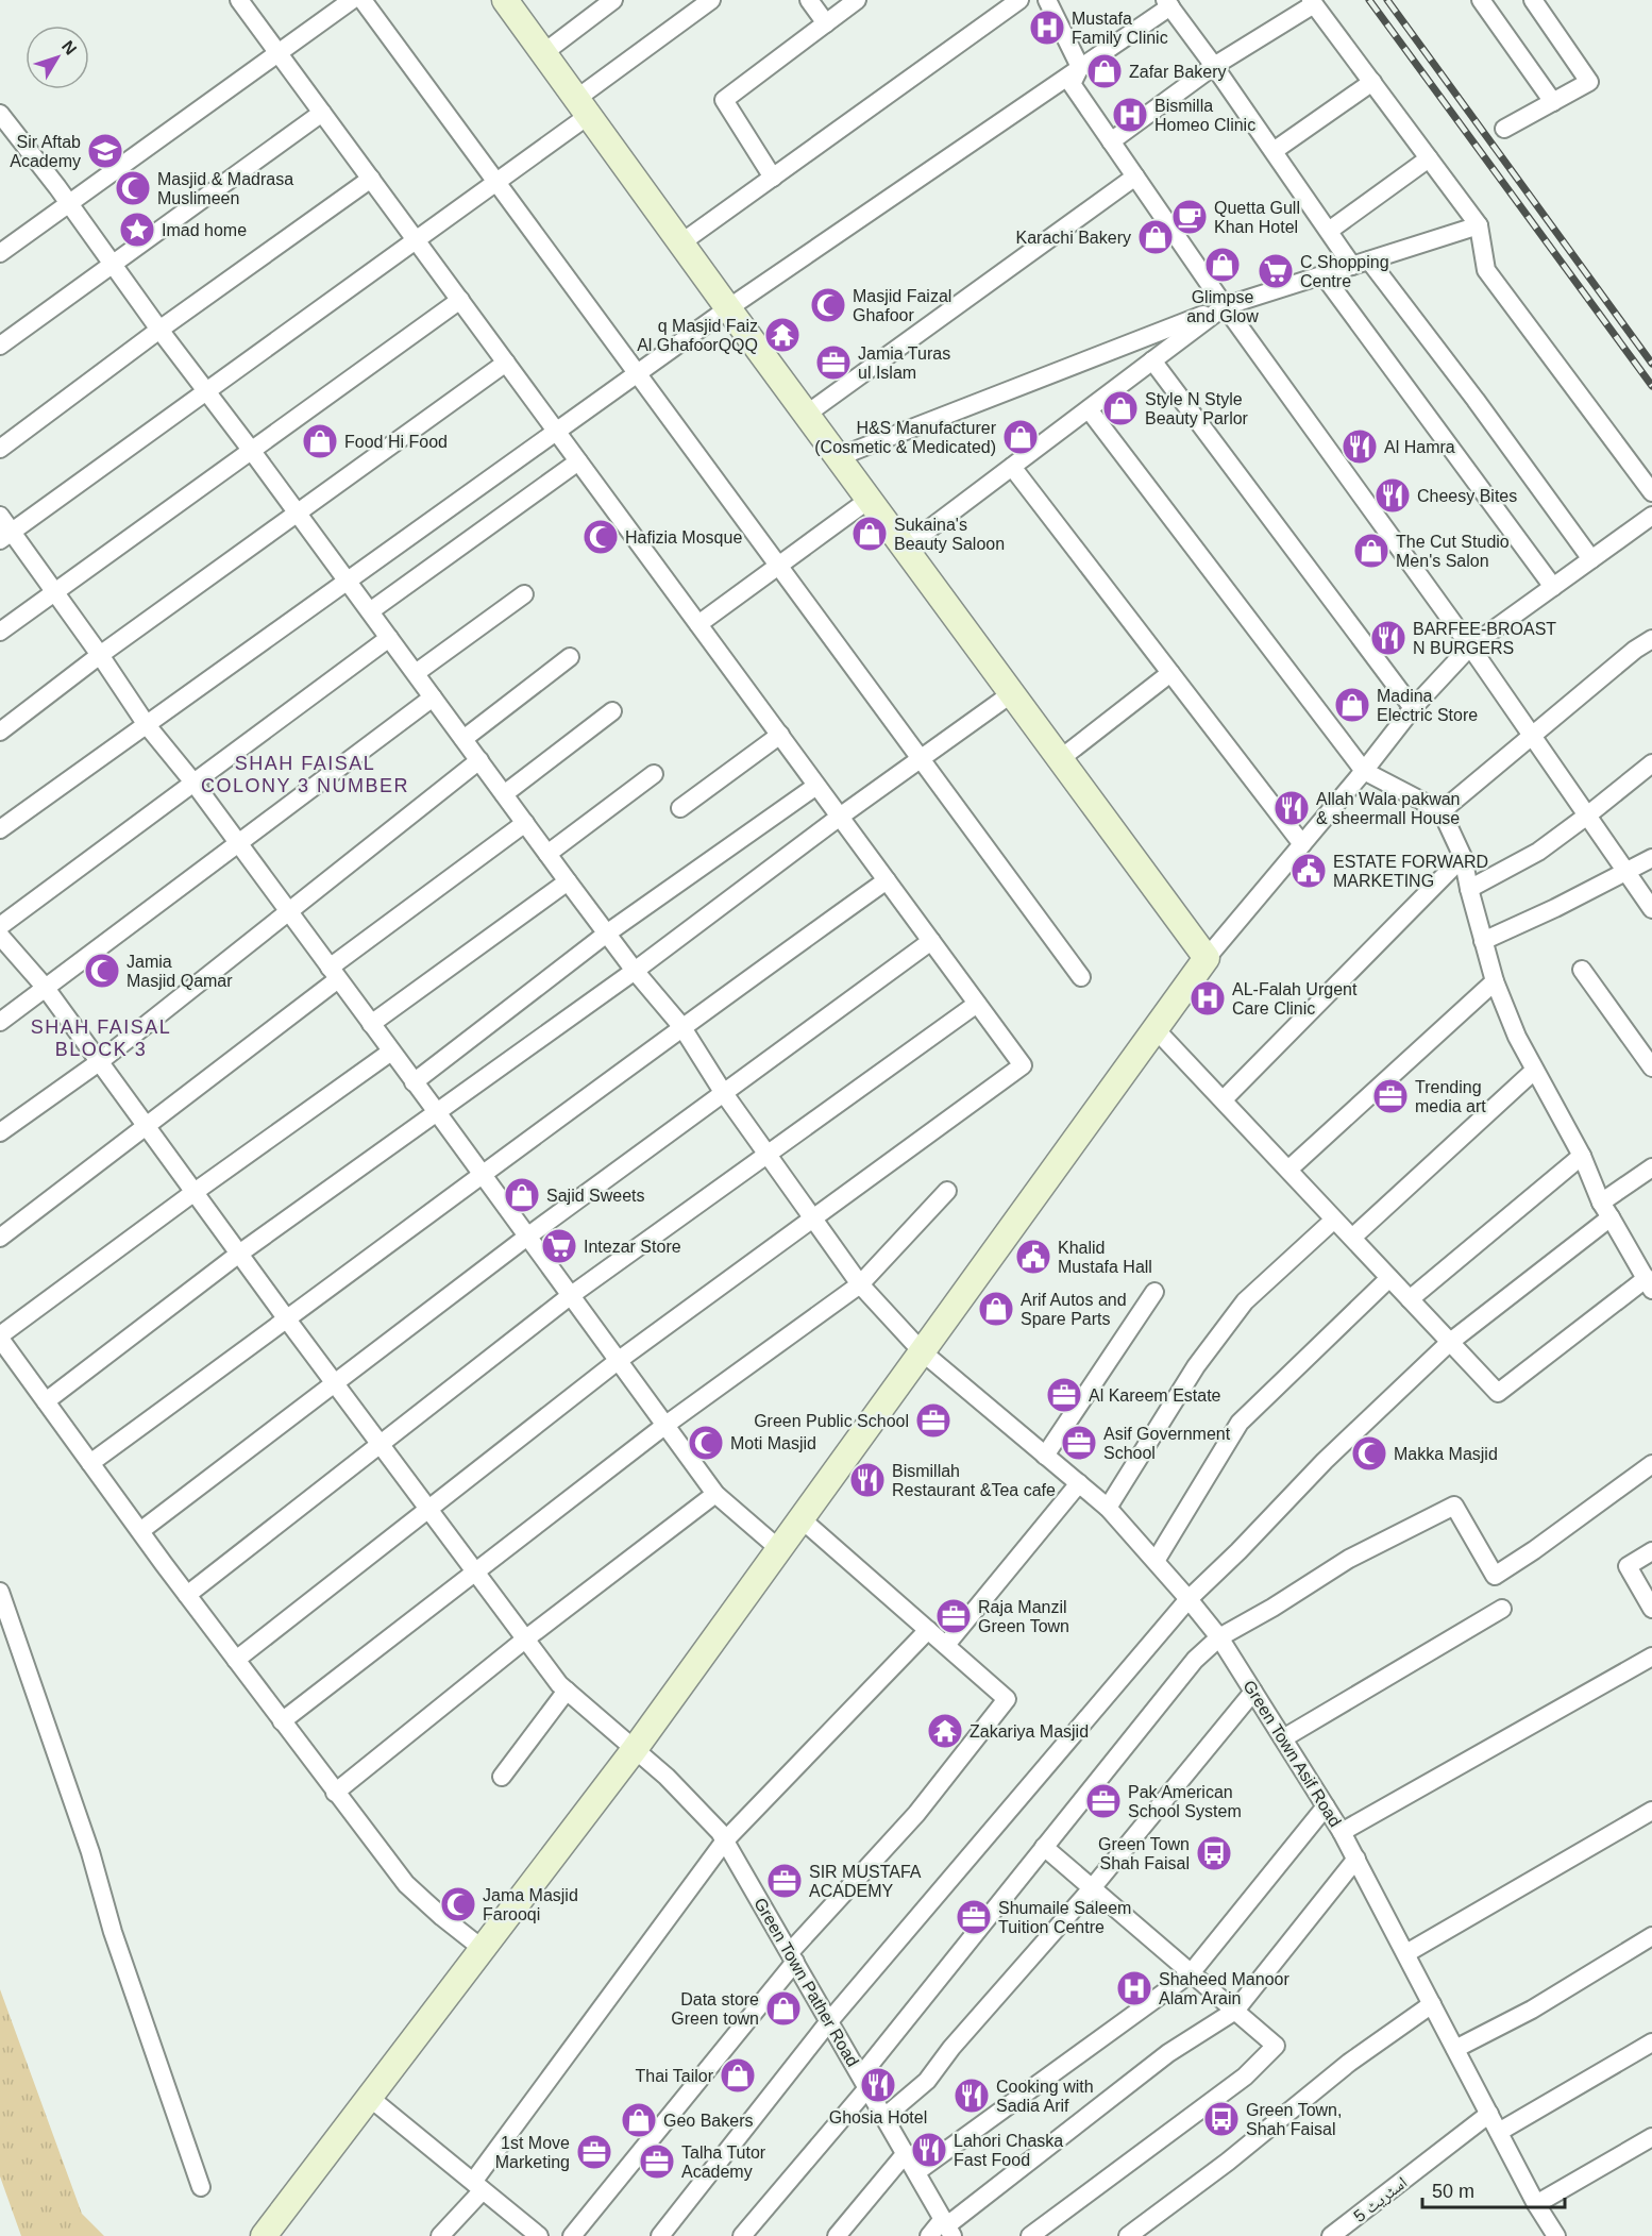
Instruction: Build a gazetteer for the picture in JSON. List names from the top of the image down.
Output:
{
  "streets": {
    "street": ["Green Town Asif Road", "Green Town Pather Road", "اسٹریٹ 5"]
  },
  "crossings": [
    ["Green Town Asif Road", "اسٹریٹ 5"]
  ],
  "districts": ["SHAH FAISAL COLONY 3 NUMBER", "SHAH FAISAL BLOCK 3"],
  "places": {
    "hospital": [
      "Mustafa Family Clinic",
      "Bismilla Homeo Clinic",
      "AL-Falah Urgent Care Clinic",
      "Shaheed Manoor Alam Arain"
    ],
    "shop": [
      "Zafar Bakery",
      "Karachi Bakery",
      "Glimpse and Glow",
      "Style N Style Beauty Parlor",
      "H&S Manufacturer (Cosmetic & Medicated)",
      "Food Hi Food",
      "Sukaina's Beauty Saloon",
      "The Cut Studio Men's Salon",
      "Madina Electric Store",
      "Sajid Sweets",
      "Arif Autos and Spare Parts",
      "Data store Green town",
      "Thai Tailor",
      "Geo Bakers"
    ],
    "school or university": ["Sir Aftab Academy"],
    "mosque": [
      "Masjid & Madrasa Muslimeen",
      "Masjid Faizal Ghafoor",
      "Hafizia Mosque",
      "Jamia Masjid Qamar",
      "Moti Masjid",
      "Makka Masjid",
      "Jama Masjid Farooqi"
    ],
    "cafe": ["Quetta Gull Khan Hotel"],
    "place": ["Imad home"],
    "supermarket": ["C Shopping Centre", "Intezar Store"],
    "temple": ["q Masjid Faiz Al GhafoorQQQ", "Zakariya Masjid"],
    "office": [
      "Jamia Turas ul Islam",
      "Trending media art",
      "Al Kareem Estate",
      "Green Public School",
      "Asif Government School",
      "Raja Manzil Green Town",
      "Pak American School System",
      "SIR MUSTAFA ACADEMY",
      "Shumaile Saleem Tuition Centre",
      "1st Move Marketing",
      "Talha Tutor Academy"
    ],
    "restaurant": [
      "Al Hamra",
      "Cheesy Bites",
      "BARFEE-BROAST N BURGERS",
      "Allah Wala pakwan & sheermall House",
      "Bismillah Restaurant &Tea cafe",
      "Ghosia Hotel",
      "Cooking with Sadia Arif",
      "Lahori Chaska Fast Food"
    ],
    "public building": ["ESTATE FORWARD MARKETING", "Khalid Mustafa Hall"],
    "bus stop": ["Green Town Shah Faisal", "Green Town, Shah Faisal"]
  },
  "scale_bar": "50 m",
  "north": "top right"
}
